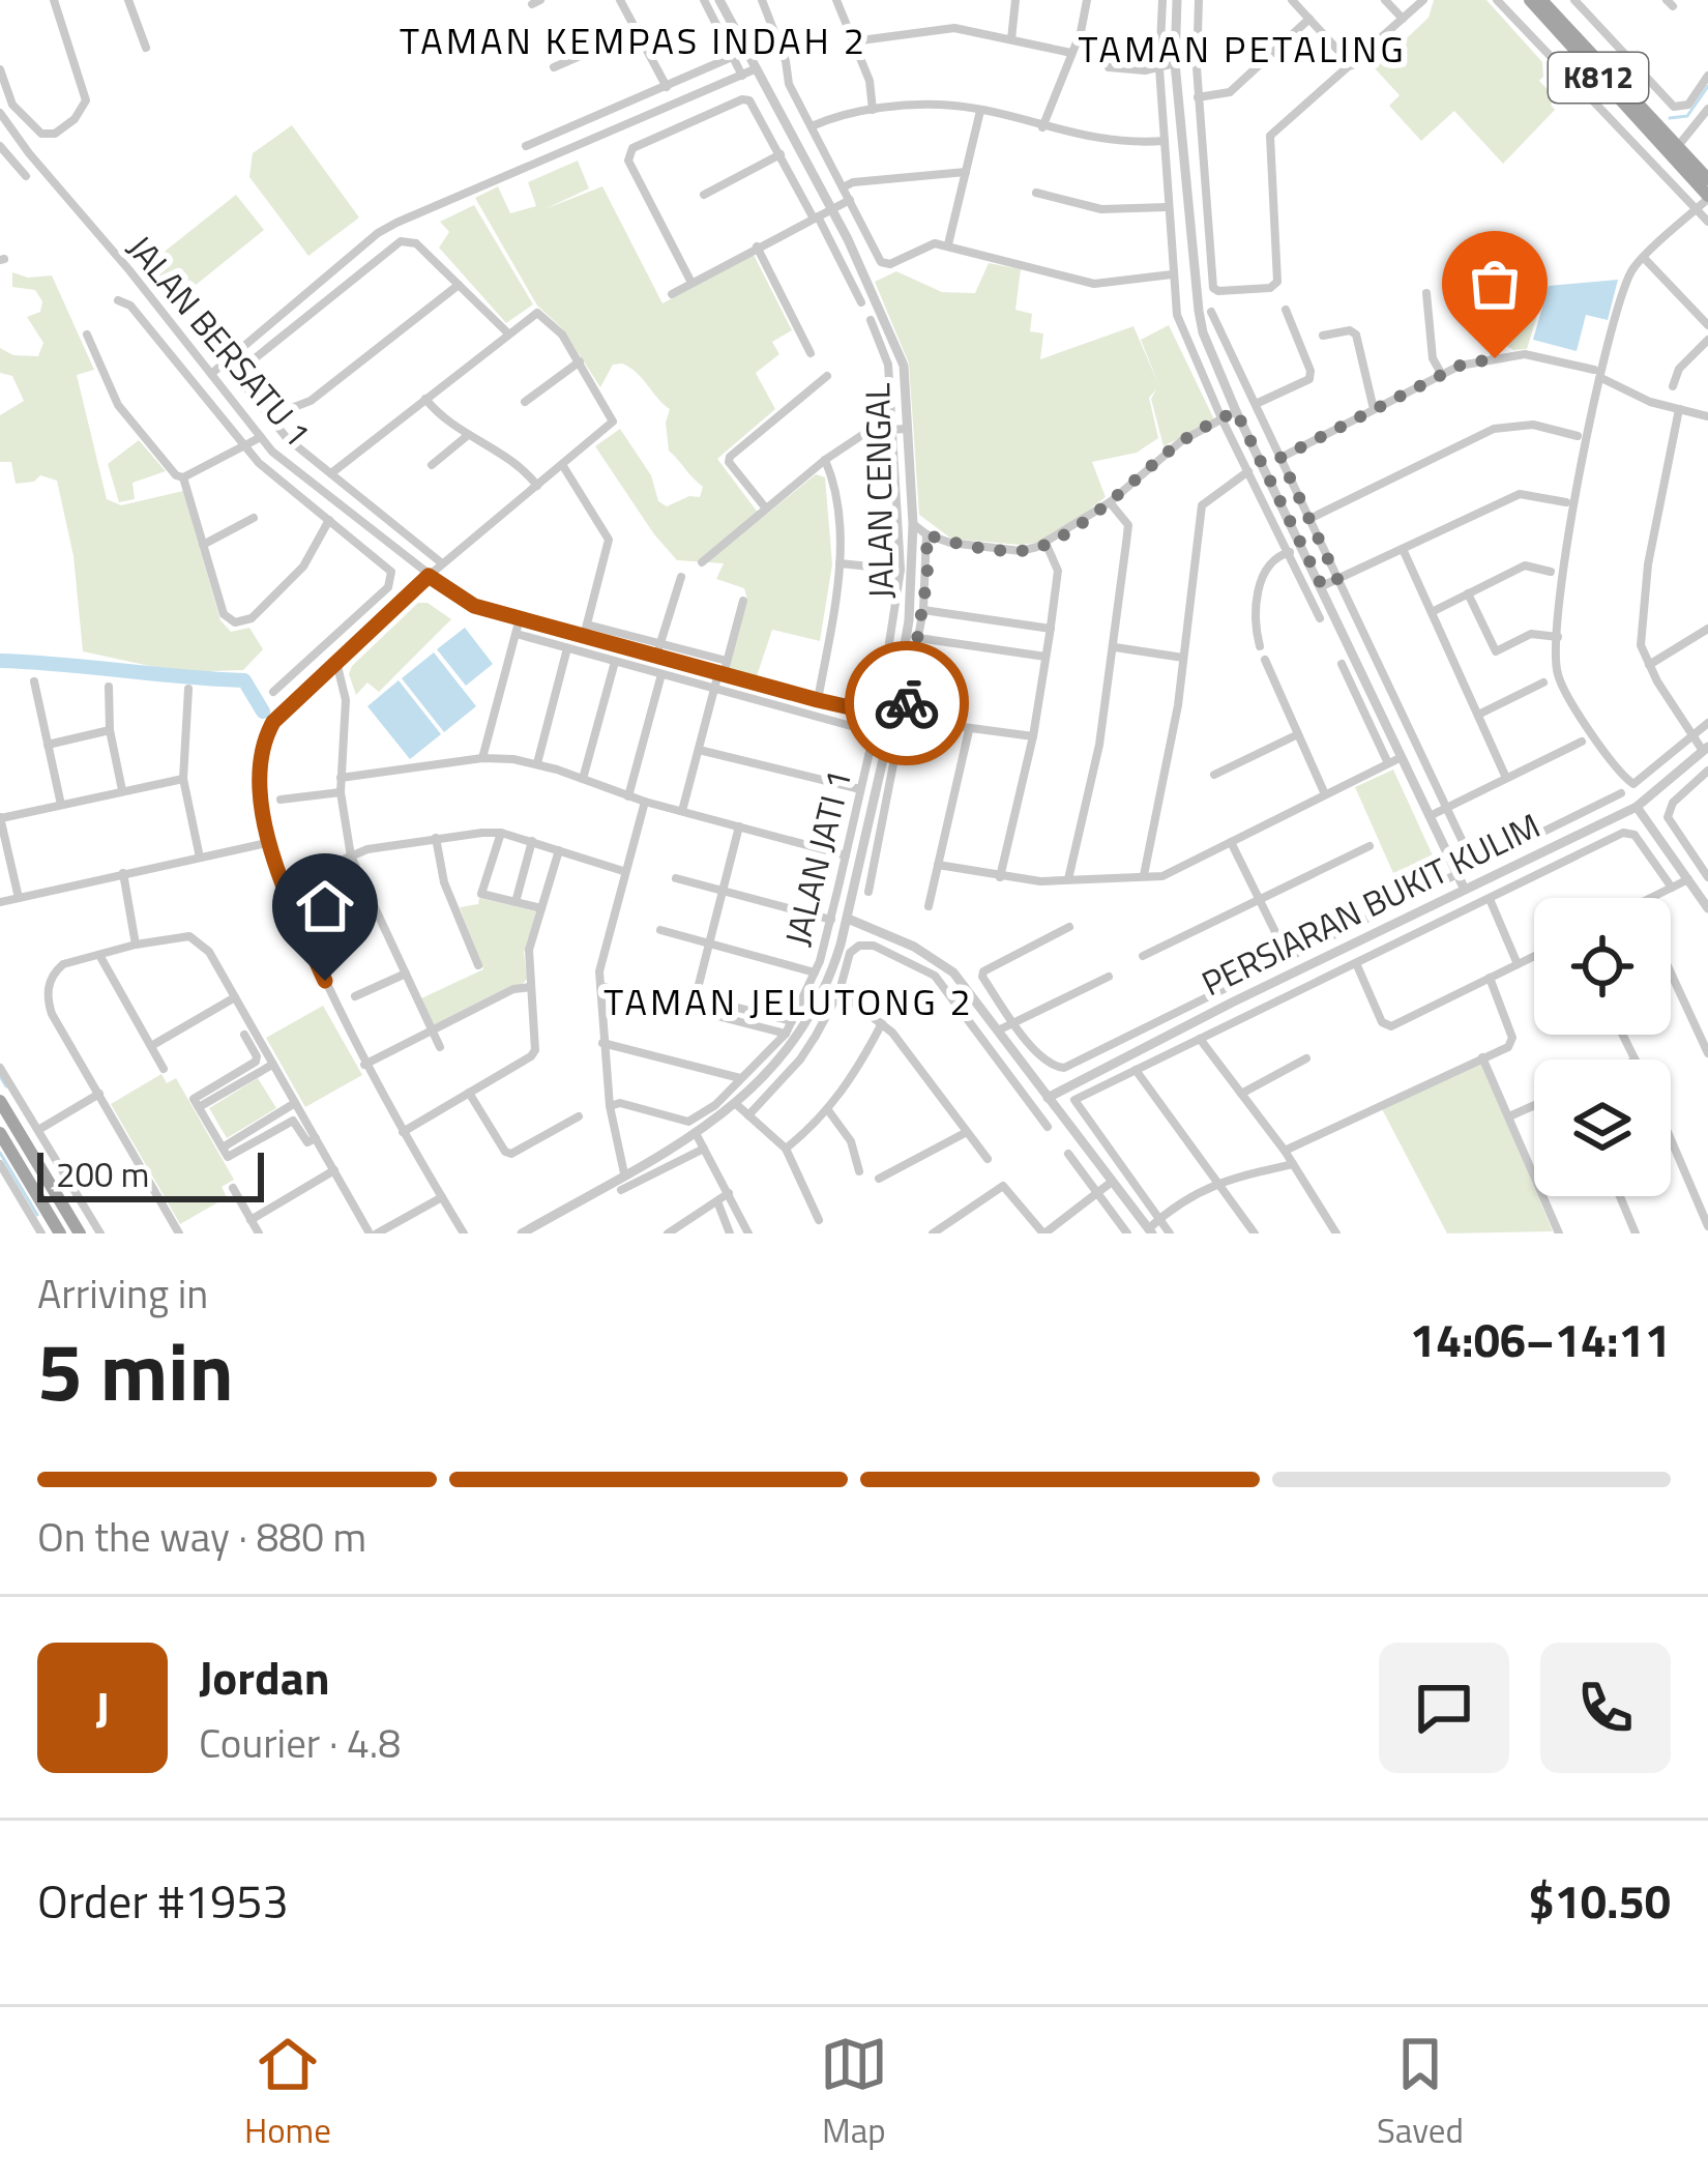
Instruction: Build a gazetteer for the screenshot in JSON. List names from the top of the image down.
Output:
{
  "streets": {
    "main road": ["K812"],
    "street": [
      "JALAN BERSATU 1",
      "JALAN CENGAL",
      "JALAN JATI 1",
      "PERSIARAN BUKIT KULIM"
    ]
  },
  "crossings": [
    ["JALAN CENGAL", "JALAN JATI 1"]
  ],
  "districts": ["TAMAN KEMPAS INDAH 2", "TAMAN PETALING", "TAMAN JELUTONG 2"],
  "scale_bar": "200 m",
  "page": {
    "scale": "200 m",
    "heading": ["5 min", "Arriving in", "14:06–14:11"],
    "panel": [
      "Jordan",
      "Courier · 4.8",
      "Order #1953",
      "$10.50"
    ],
    "bar": "On the way · 880 m",
    "round": "J",
    "tabs": ["Home", "Map", "Saved"]
  }
}
